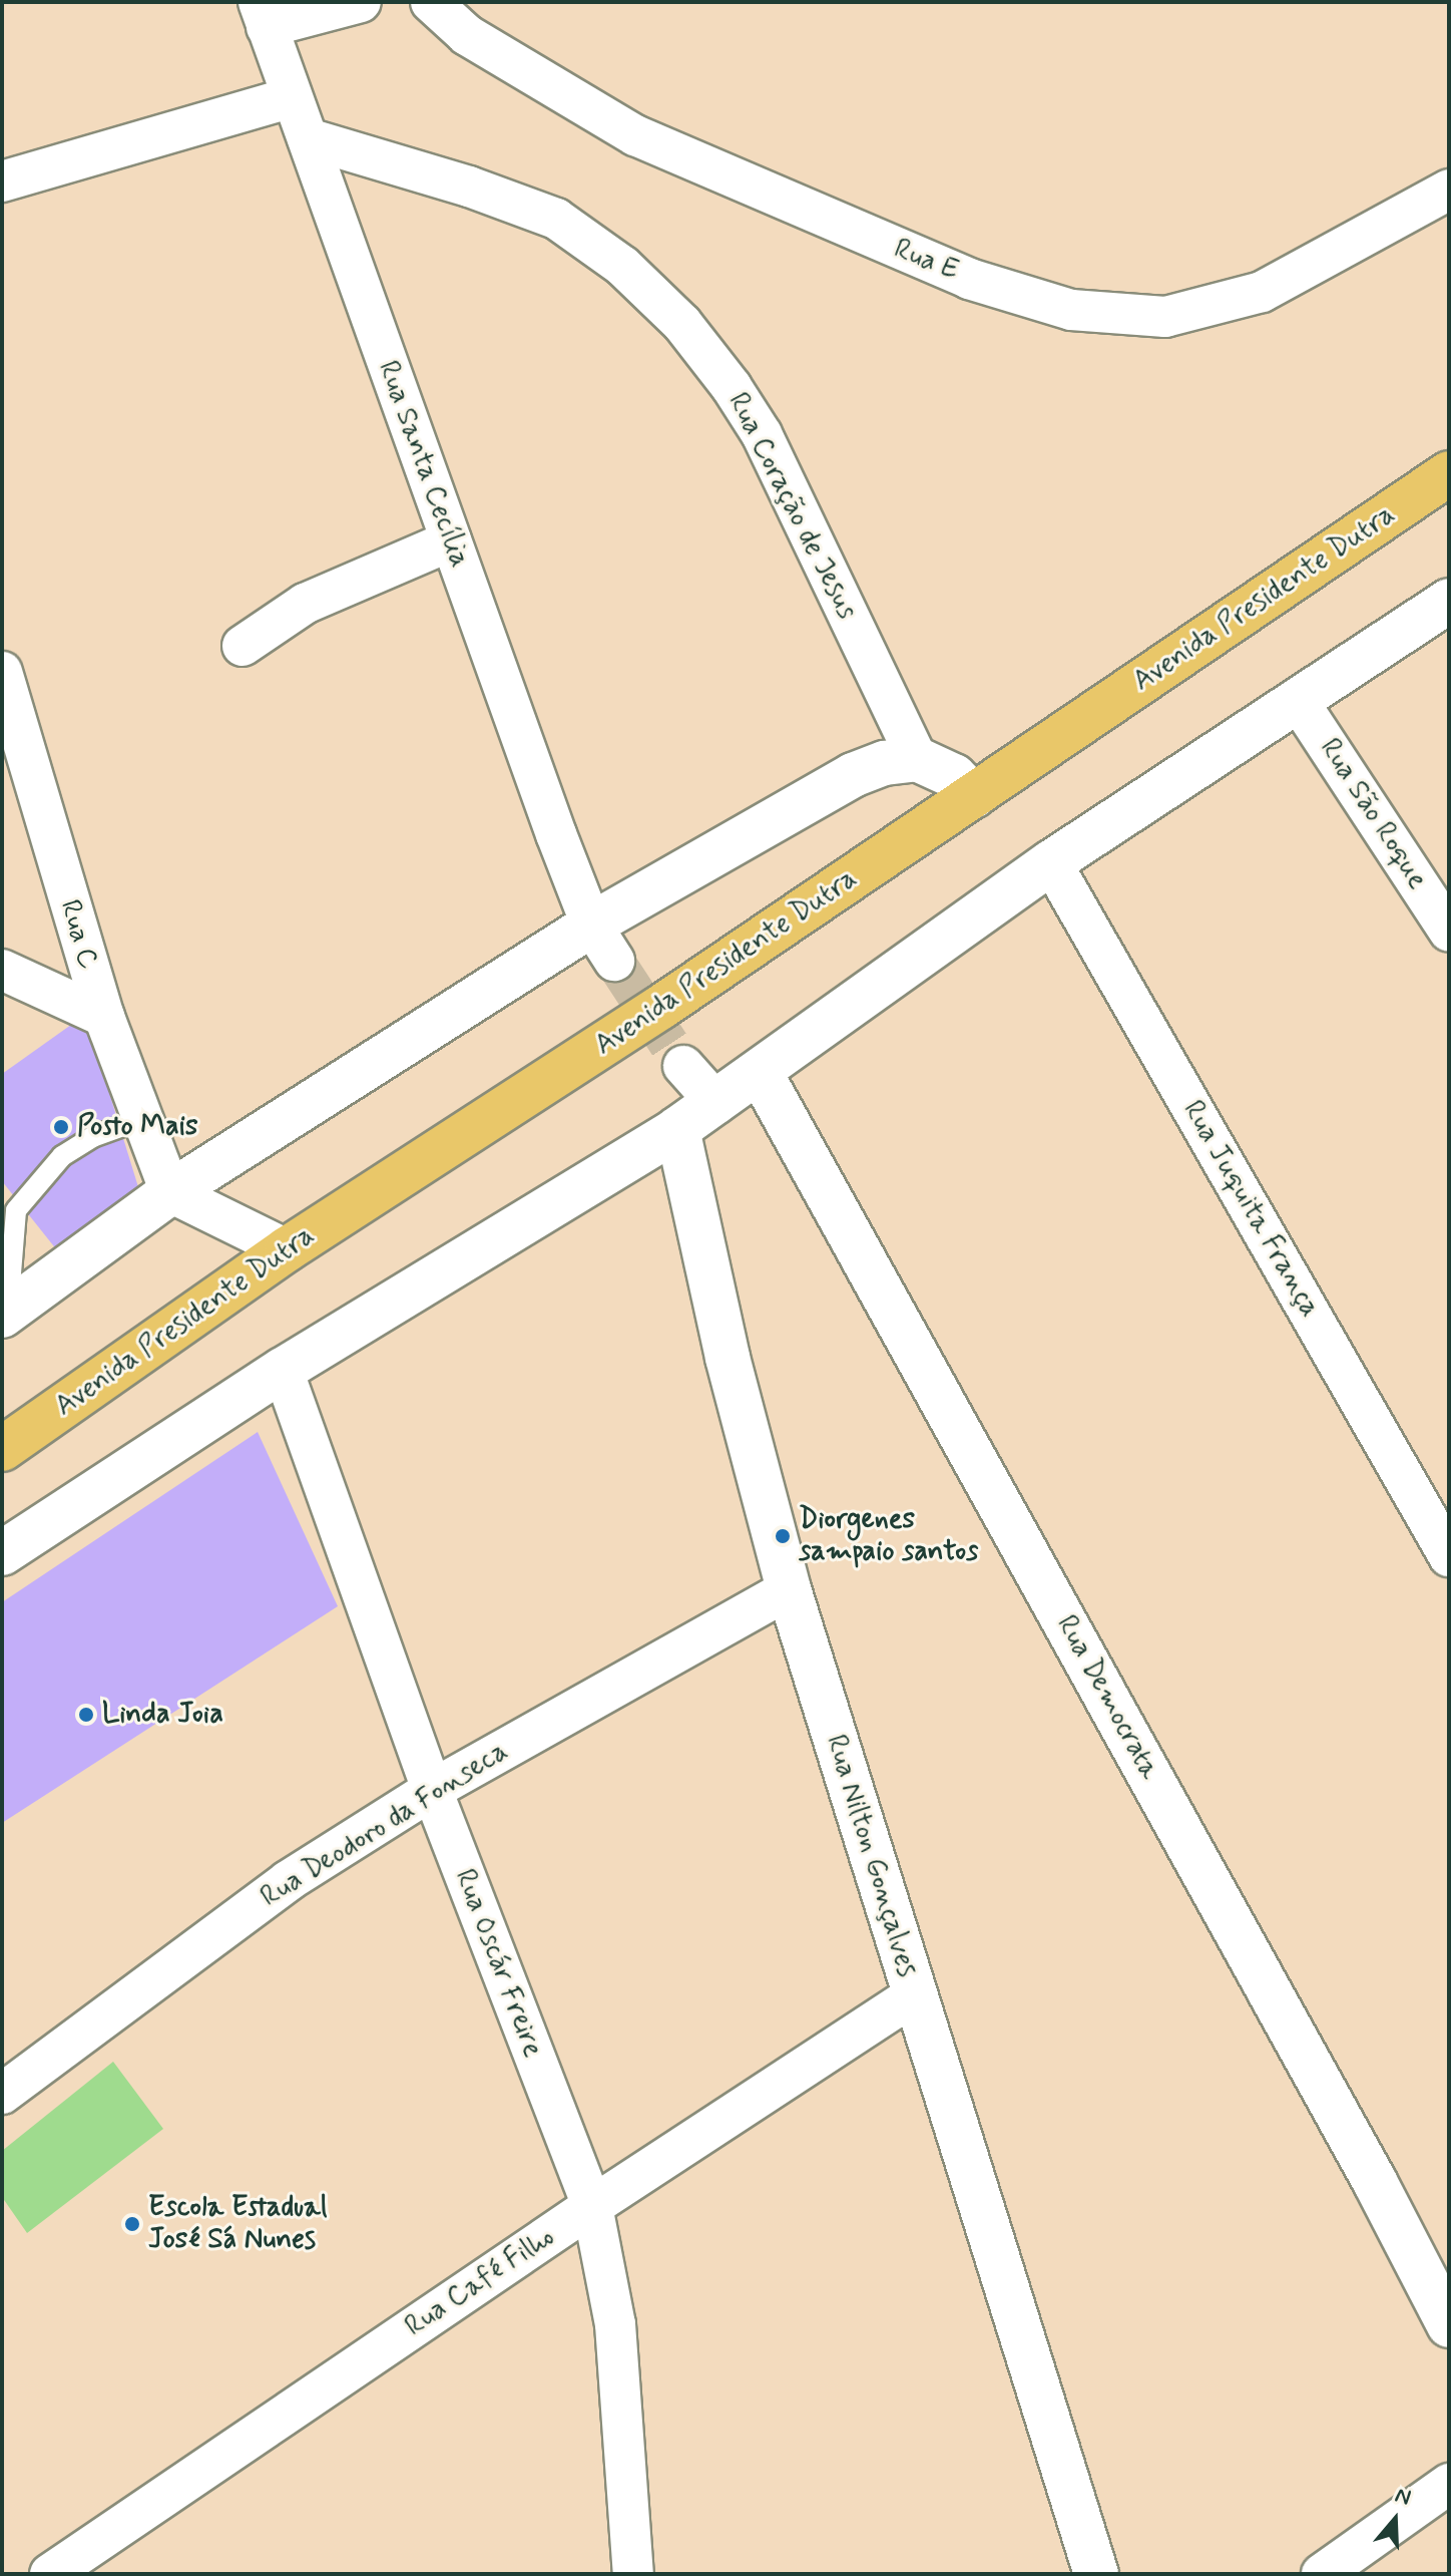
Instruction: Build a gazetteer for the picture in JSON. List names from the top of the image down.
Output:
{
  "streets": {
    "highway": ["Avenida Presidente Dutra"],
    "street": [
      "Rua E",
      "Rua Santa Cecília",
      "Rua Coração de Jesus",
      "Rua São Roque",
      "Rua C",
      "Rua Juquita França",
      "Rua Democrata",
      "Rua Deodoro da Fonseca",
      "Rua Nilton Gonçalves",
      "Rua Oscár Freire",
      "Rua Café Filho"
    ]
  },
  "crossings": [
    ["Rua Santa Cecília", "Rua Coração de Jesus"],
    ["Rua Deodoro da Fonseca", "Rua Nilton Gonçalves"],
    ["Rua Deodoro da Fonseca", "Rua Oscár Freire"],
    ["Rua Nilton Gonçalves", "Rua Café Filho"],
    ["Rua Oscár Freire", "Rua Café Filho"]
  ],
  "places": [
    "Posto Mais",
    "Diorgenes sampaio santos",
    "Linda Joia",
    "Escola Estadual José Sá Nunes"
  ],
  "north": "top"
}
